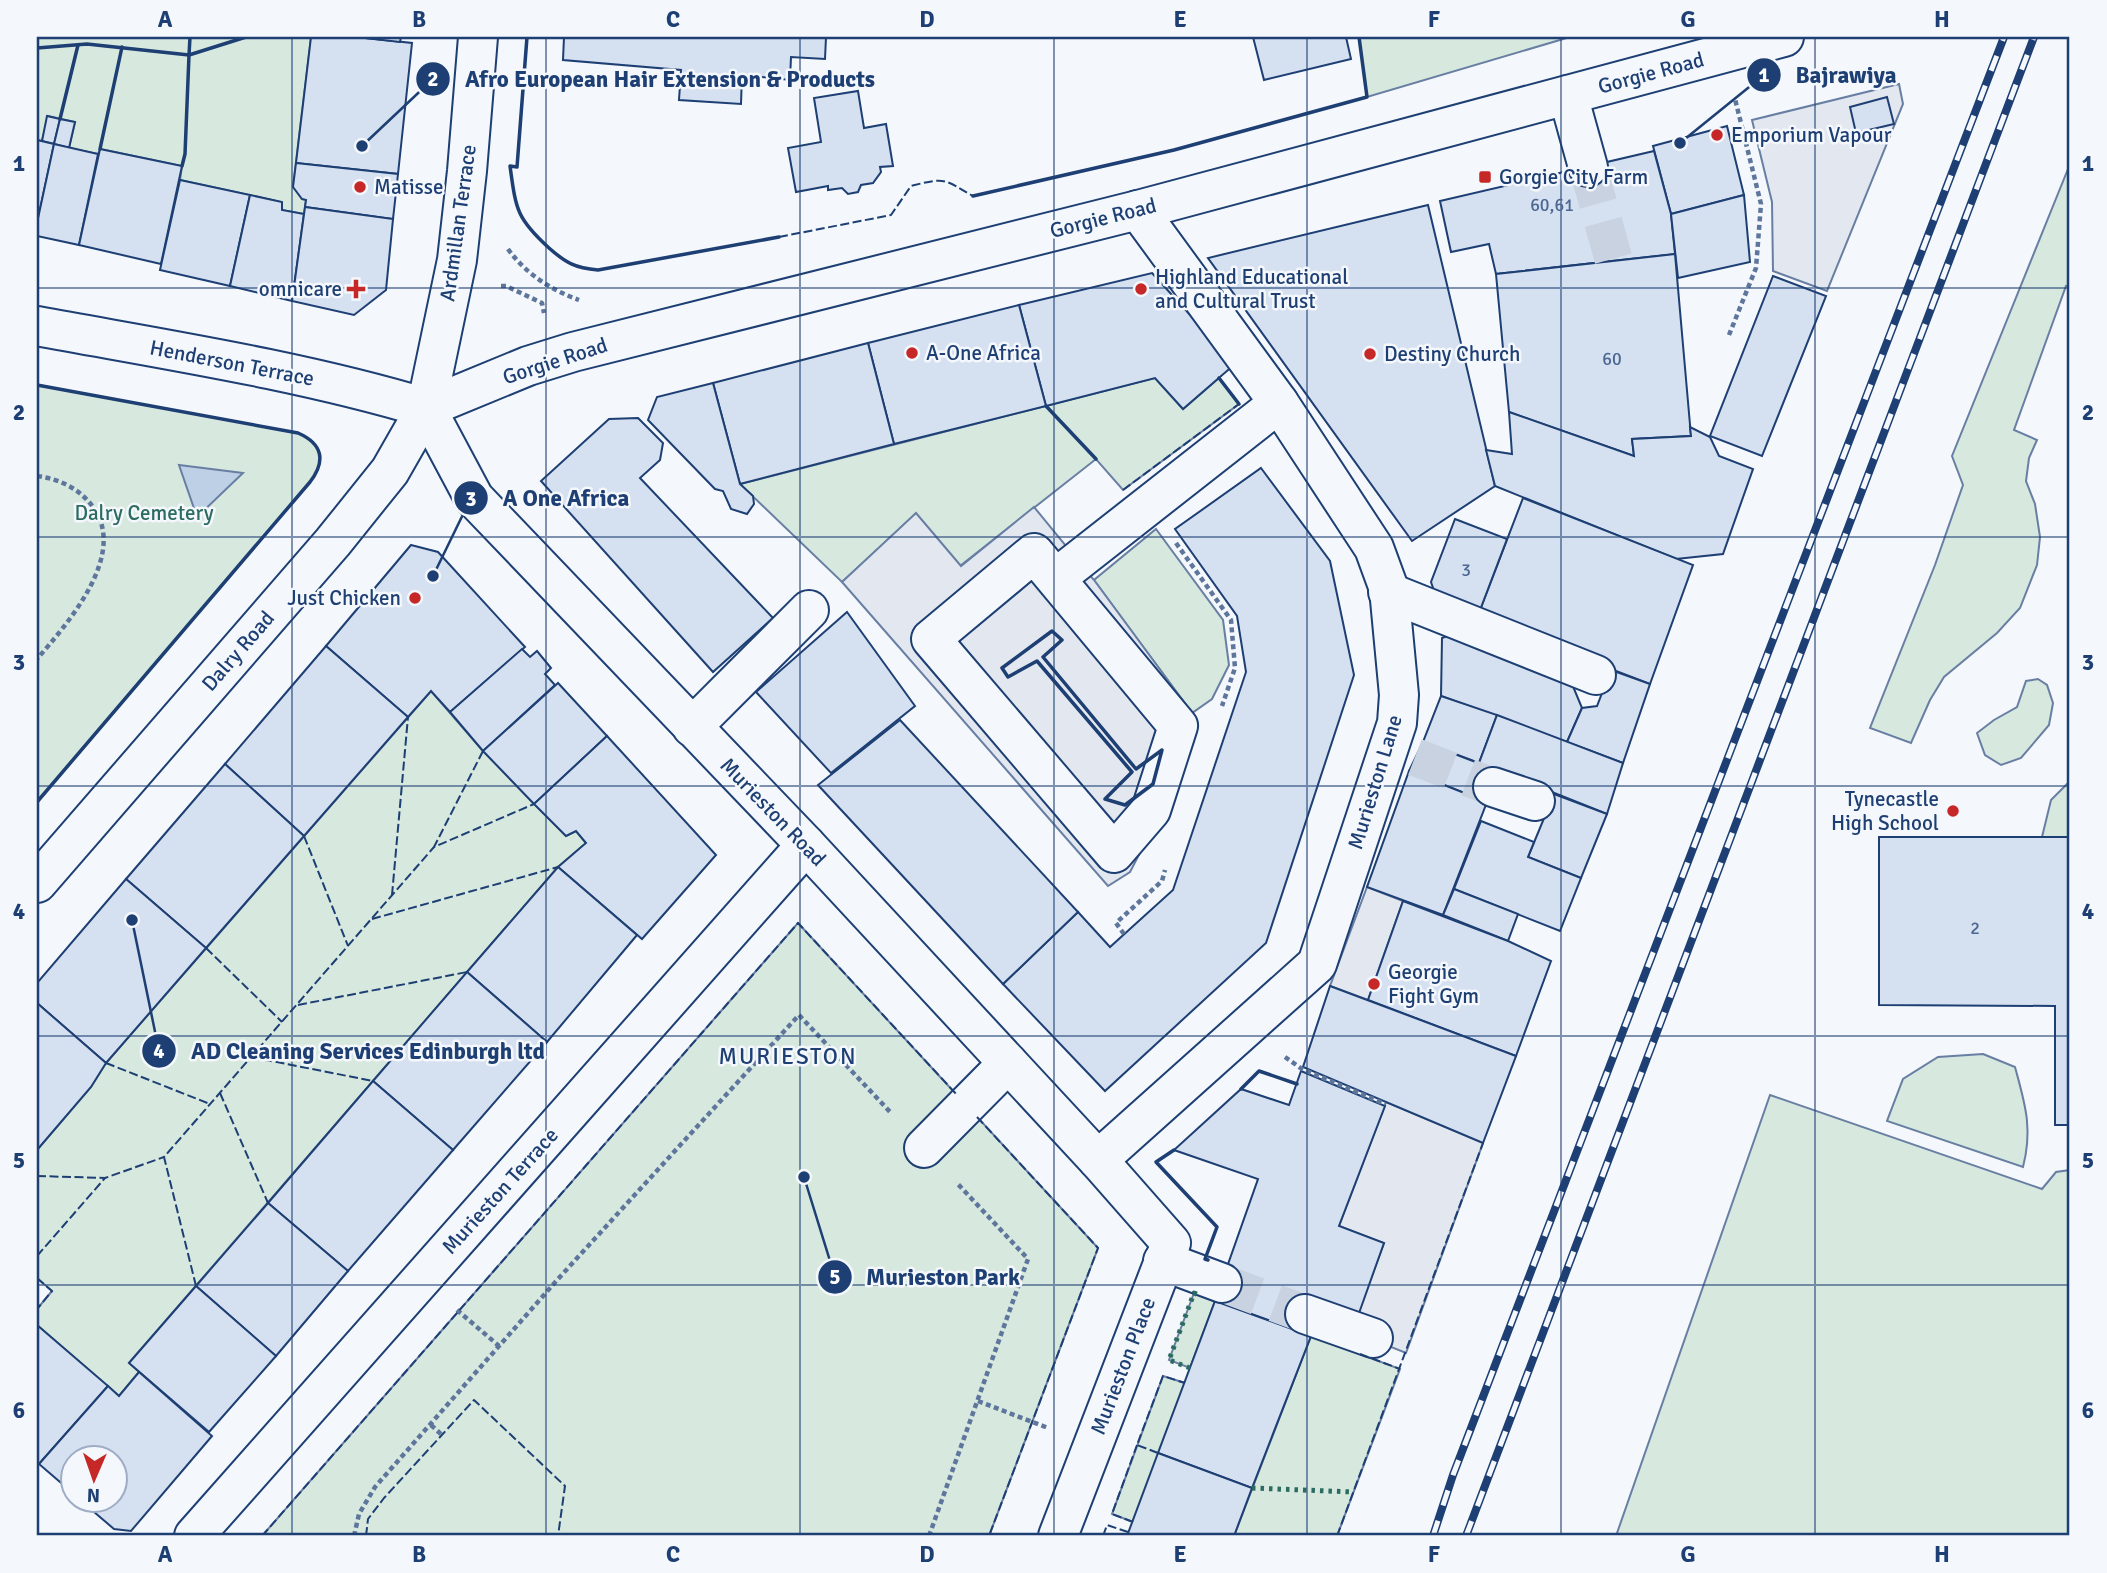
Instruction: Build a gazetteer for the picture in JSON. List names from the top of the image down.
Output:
{
  "streets": {
    "street": [
      "Gorgie Road",
      "Ardmillan Terrace",
      "Henderson Terrace",
      "Dalry Road",
      "Murieston Lane",
      "Murieston Road",
      "Murieston Terrace",
      "Murieston Place"
    ]
  },
  "crossings": [
    ["Gorgie Road", "Ardmillan Terrace"],
    ["Gorgie Road", "Henderson Terrace"],
    ["Gorgie Road", "Dalry Road"],
    ["Gorgie Road", "Murieston Lane"],
    ["Gorgie Road", "Murieston Road"],
    ["Ardmillan Terrace", "Henderson Terrace"],
    ["Ardmillan Terrace", "Dalry Road"],
    ["Ardmillan Terrace", "Murieston Road"],
    ["Henderson Terrace", "Dalry Road"],
    ["Henderson Terrace", "Murieston Road"],
    ["Dalry Road", "Murieston Road"],
    ["Murieston Lane", "Murieston Road"],
    ["Murieston Road", "Murieston Terrace"],
    ["Murieston Road", "Murieston Place"]
  ],
  "districts": ["MURIESTON"],
  "parks": ["Dalry Cemetery"],
  "places": {
    "other": [
      "Emporium Vapour",
      "Bajrawiya",
      "Afro European Hair Extension & Products",
      "Matisse",
      "Highland Educational and Cultural Trust",
      "A-One Africa",
      "Destiny Church",
      "A One Africa",
      "Just Chicken",
      "Tynecastle High School",
      "AD Cleaning Services Edinburgh ltd",
      "Georgie Fight Gym",
      "Murieston Park"
    ],
    "transit": ["Gorgie City Farm"],
    "health": ["omnicare"]
  },
  "house_numbers": [
    "60,61",
    "60",
    "3",
    "2"
  ],
  "north": "bottom",
  "grid": {
    "columns": [
      "A",
      "B",
      "C",
      "D",
      "E",
      "F",
      "G",
      "H"
    ],
    "rows": [
      "1",
      "2",
      "3",
      "4",
      "5",
      "6"
    ]
  }
}
